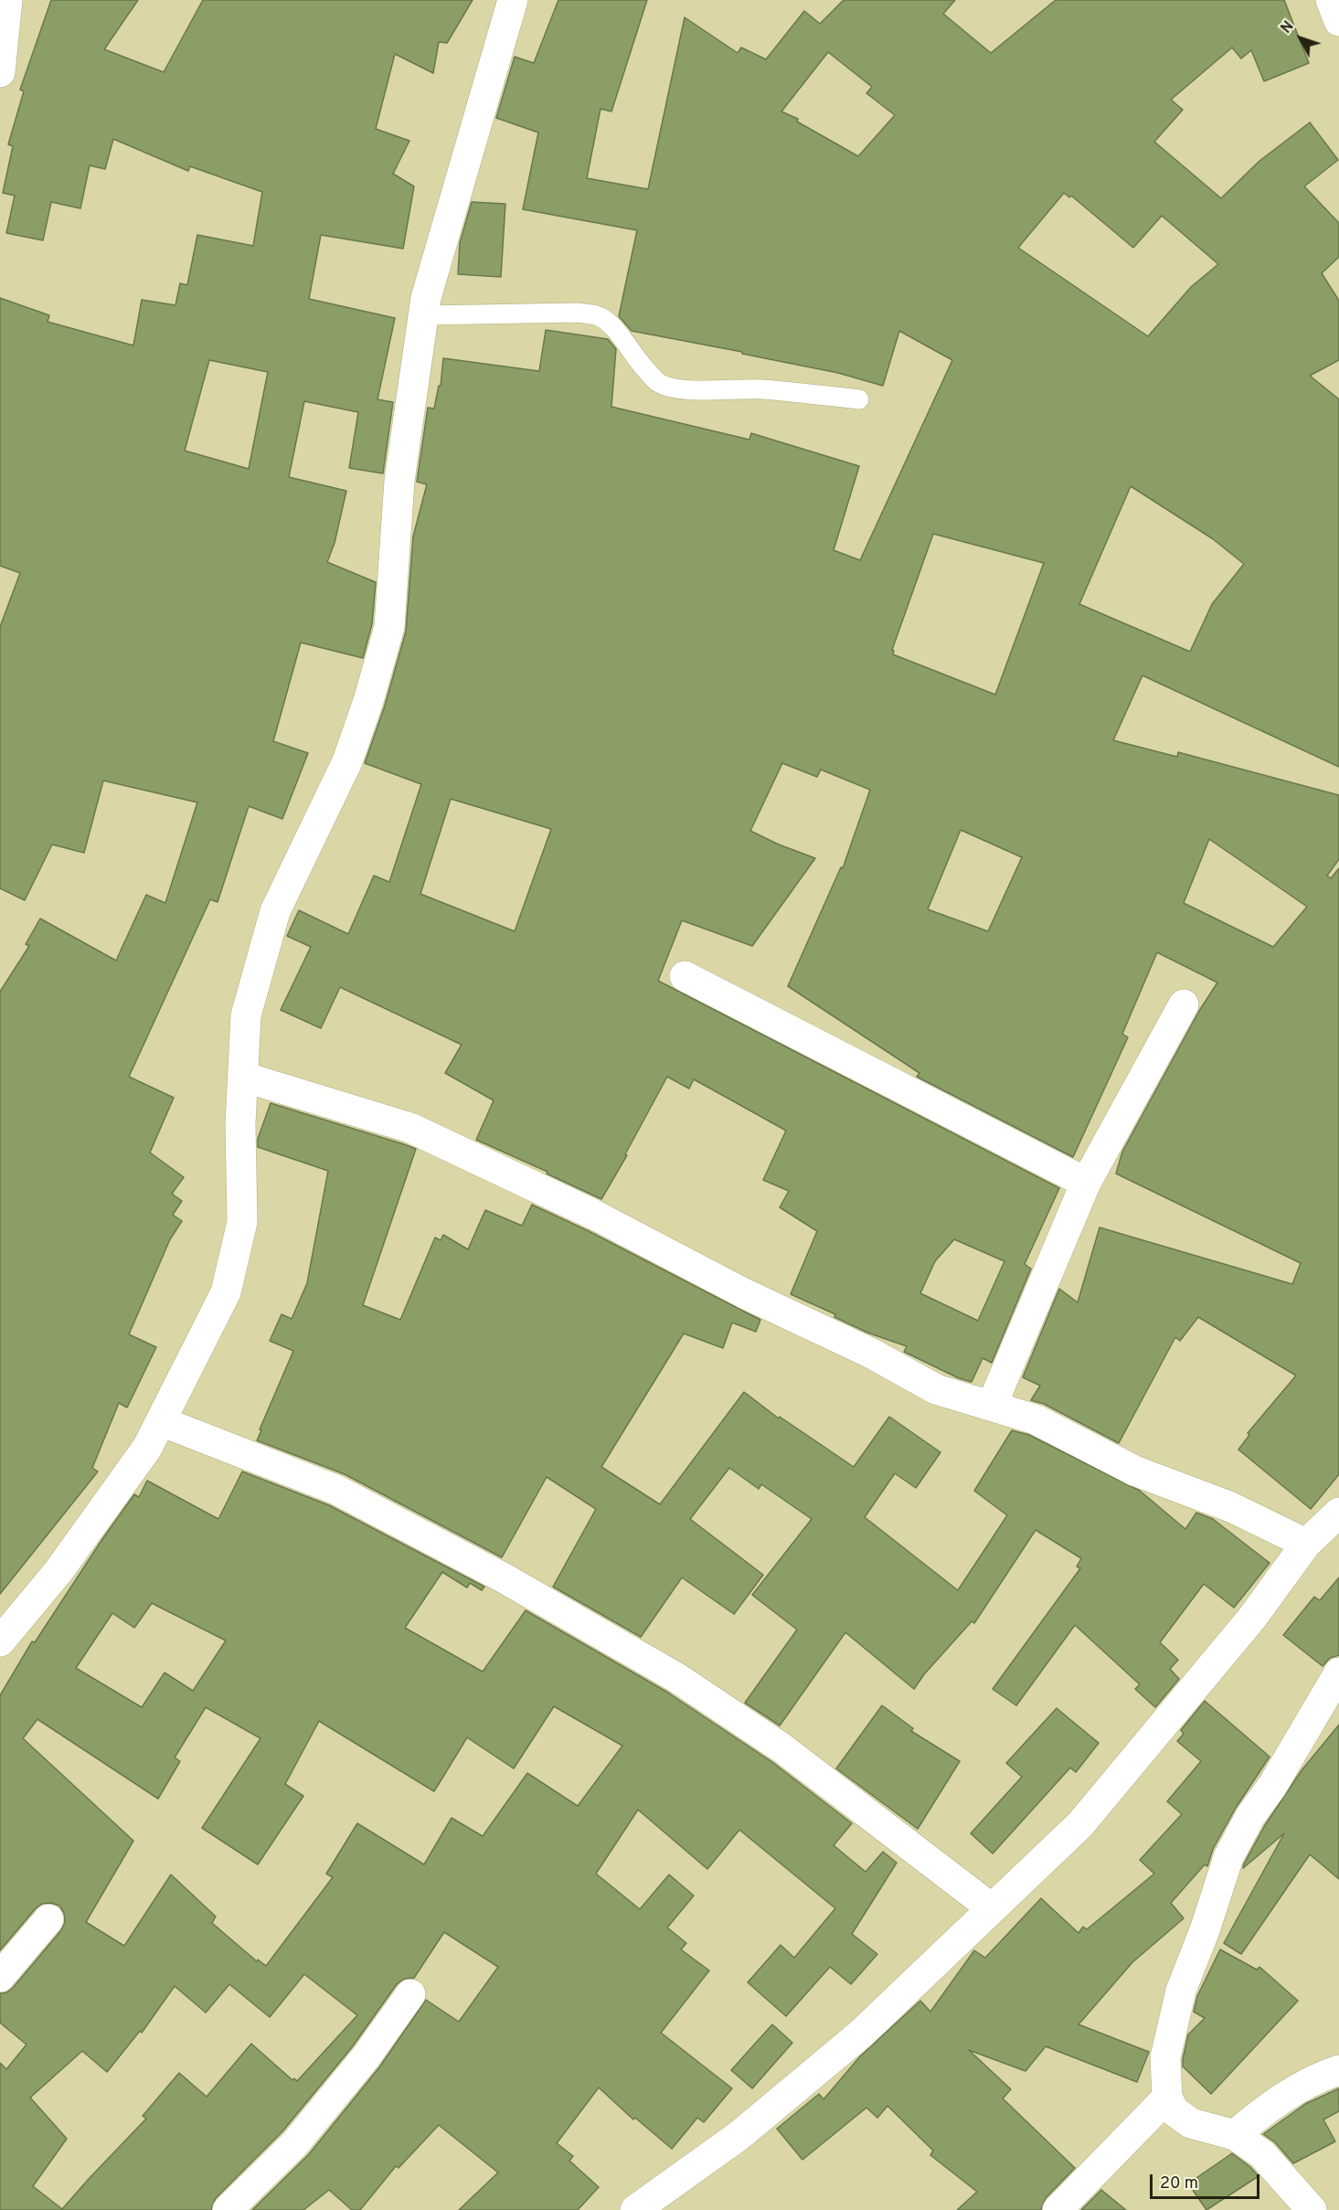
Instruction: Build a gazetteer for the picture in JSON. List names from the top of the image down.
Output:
{
  "scale_bar": "20 m",
  "north": "top left"
}
